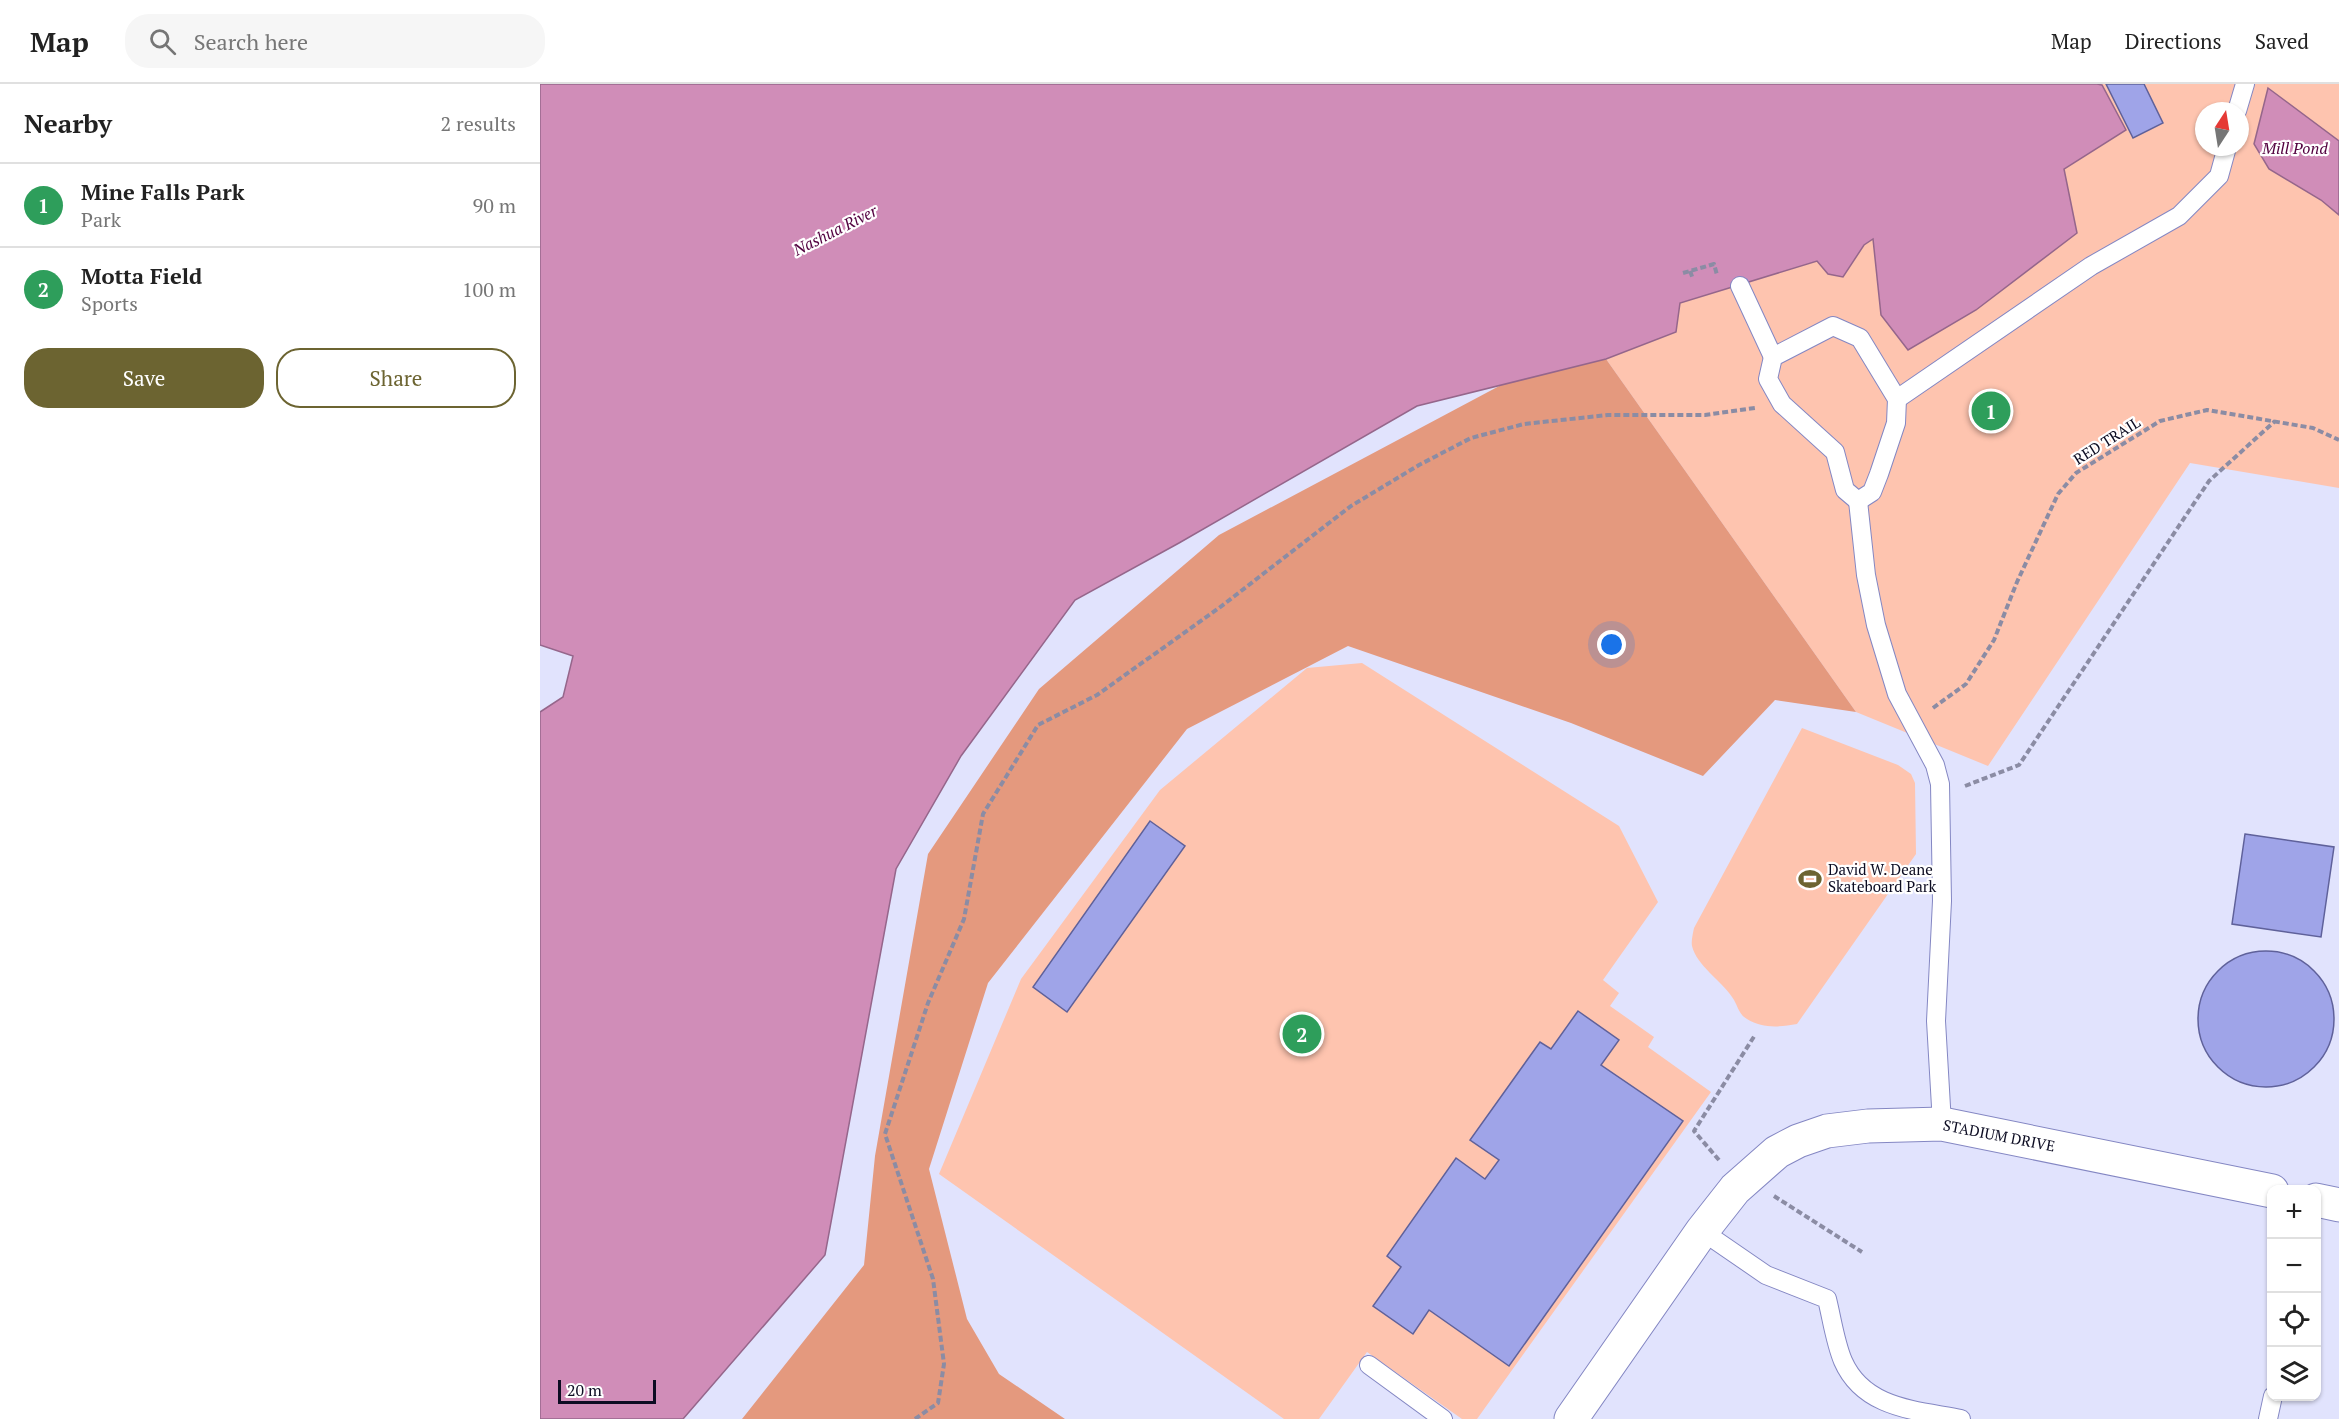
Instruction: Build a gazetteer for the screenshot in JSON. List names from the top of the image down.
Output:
{
  "streets": {
    "street": ["STADIUM DRIVE"],
    "path": ["RED TRAIL"]
  },
  "water": ["Mill Pond", "Nashua River"],
  "places": {
    "sports": ["David W. Deane Skateboard Park"]
  },
  "scale_bar": "20 m",
  "north": "top",
  "page": {
    "header": "Map",
    "search": "Search here",
    "nav": ["Map", "Directions", "Saved"],
    "heading": ["Nearby", "2 results"],
    "list": [
      {
        "mark": "1",
        "name": "Mine Falls Park",
        "note": "Park",
        "value": "90 m"
      },
      {
        "mark": "2",
        "name": "Motta Field",
        "note": "Sports",
        "value": "100 m"
      }
    ],
    "buttons": ["Save", "Share"],
    "pins": ["1", "2"],
    "map_buttons": ["+", "−"],
    "scale": "20 m"
  }
}
